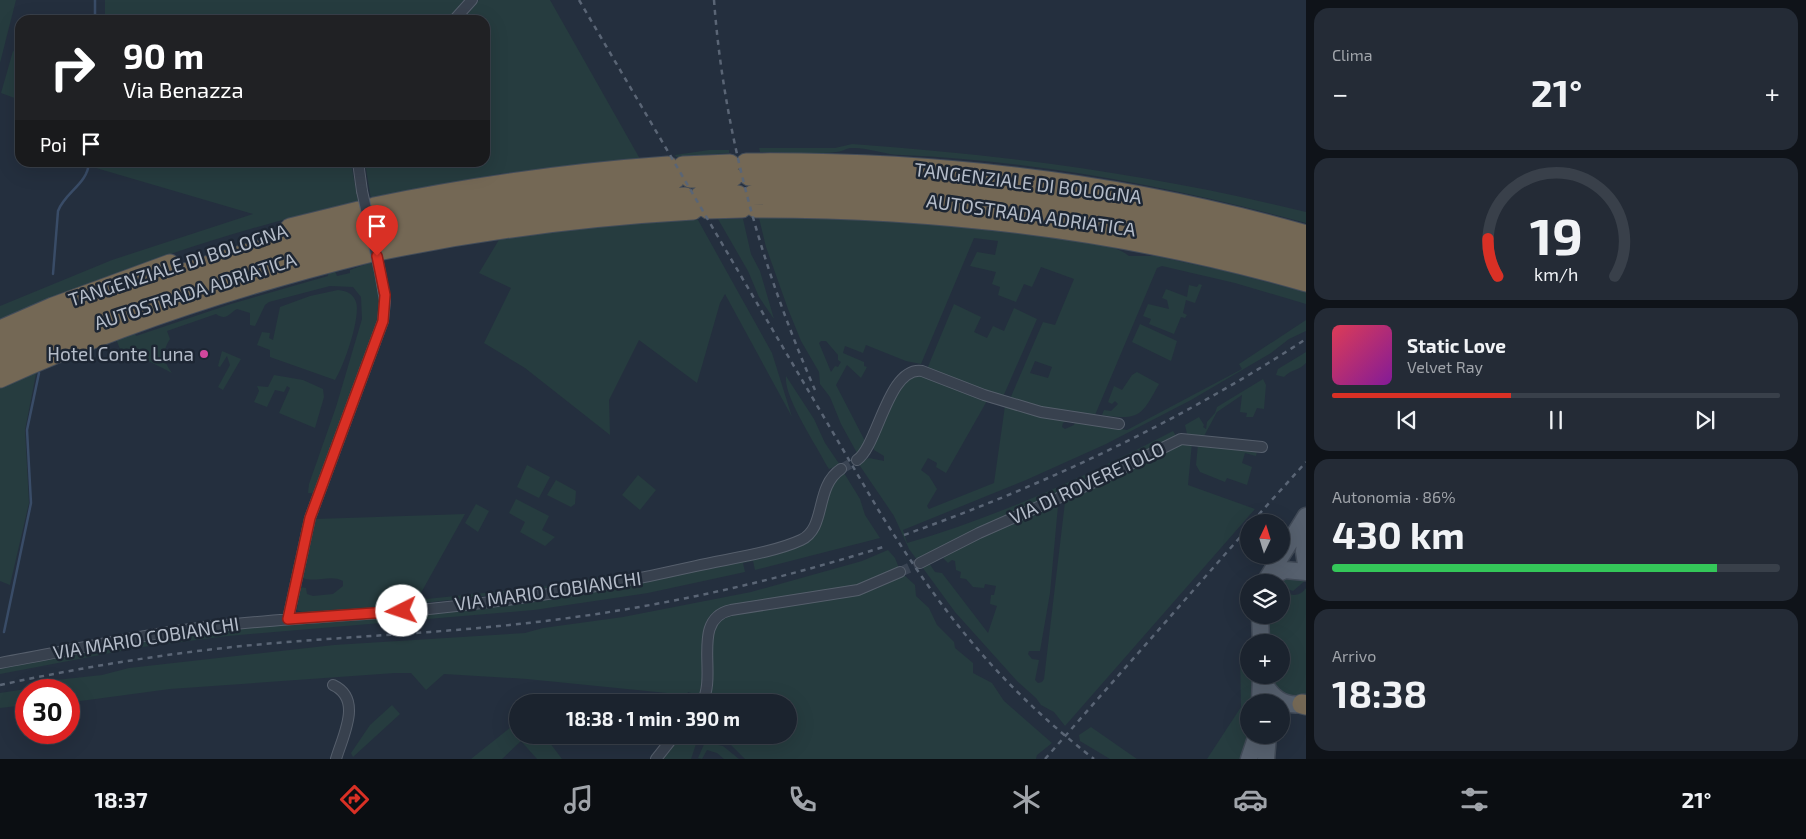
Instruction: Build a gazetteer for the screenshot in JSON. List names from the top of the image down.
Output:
{
  "streets": {
    "highway": ["TANGENZIALE DI BOLOGNA", "AUTOSTRADA ADRIATICA"],
    "street": ["VIA DI ROVERETOLO", "VIA MARIO COBIANCHI"]
  },
  "crossings": [
    ["TANGENZIALE DI BOLOGNA", "AUTOSTRADA ADRIATICA"]
  ],
  "places": ["Hotel Conte Luna"],
  "north": "top",
  "page": {
    "tile": [
      "Clima",
      ["Autonomia · 86%", "430 km"],
      ["Arrivo", "18:38"]
    ],
    "turn": ["90 m", "Via Benazza"],
    "heat": ["−", "21°", "+"],
    "then": "Poi",
    "song": ["Static Love", "Velvet Ray"],
    "map_buttons": ["+", "−"],
    "limit": "30",
    "trip": "18:38 · 1 min · 390 m",
    "tabs": ["18:37", "21°"],
    "gauge": ["19", "km/h"]
  }
}
